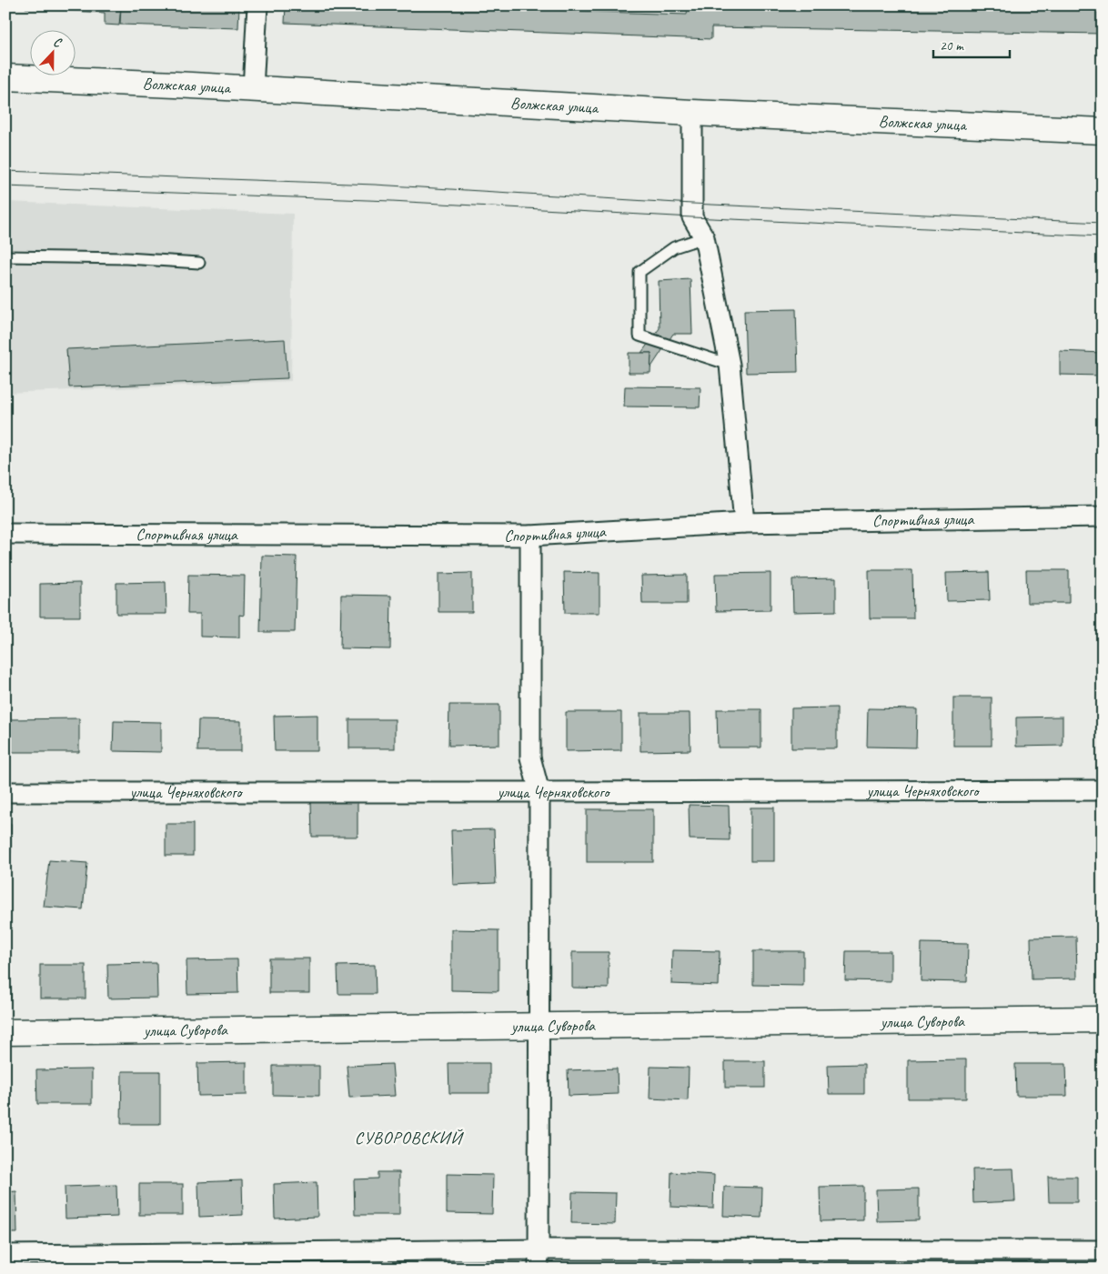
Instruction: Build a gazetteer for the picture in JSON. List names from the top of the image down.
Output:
{
  "streets": {
    "main road": ["Волжская улица", "улица Суворова"],
    "street": ["Спортивная улица", "улица Черняховского"]
  },
  "districts": ["СУВОРОВСКИЙ"],
  "scale_bar": "20 m",
  "north": "top"
}
